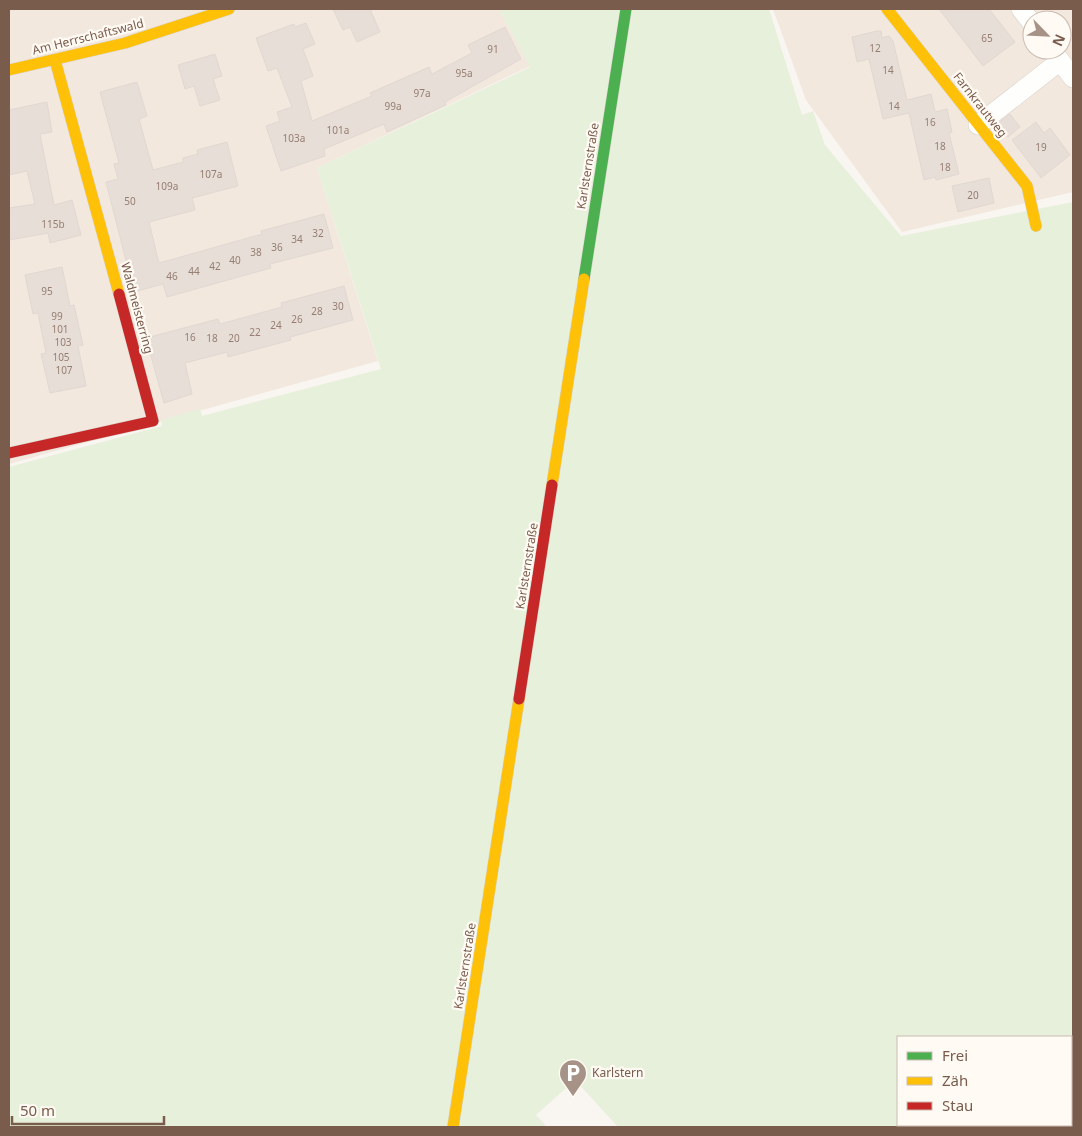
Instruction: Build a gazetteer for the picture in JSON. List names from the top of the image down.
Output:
{
  "streets": {
    "street": [
      "Am Herrschaftswald",
      "Farnkrautweg",
      "Karlsternstraße",
      "Waldmeisterring"
    ]
  },
  "crossings": [
    ["Am Herrschaftswald", "Waldmeisterring"]
  ],
  "places": {
    "parking": ["Karlstern"]
  },
  "house_numbers": [
    "65",
    "12",
    "91",
    "14",
    "95a",
    "97a",
    "99a",
    "14",
    "16",
    "101a",
    "103a",
    "18",
    "19",
    "18",
    "107a",
    "109a",
    "20",
    "50",
    "115b",
    "32",
    "34",
    "36",
    "38",
    "40",
    "42",
    "44",
    "46",
    "95",
    "30",
    "28",
    "99",
    "26",
    "24",
    "101",
    "22",
    "16",
    "18",
    "20",
    "103",
    "105",
    "107"
  ],
  "legend": ["Frei", "Zäh", "Stau"],
  "scale_bar": "50 m",
  "north": "bottom right"
}
